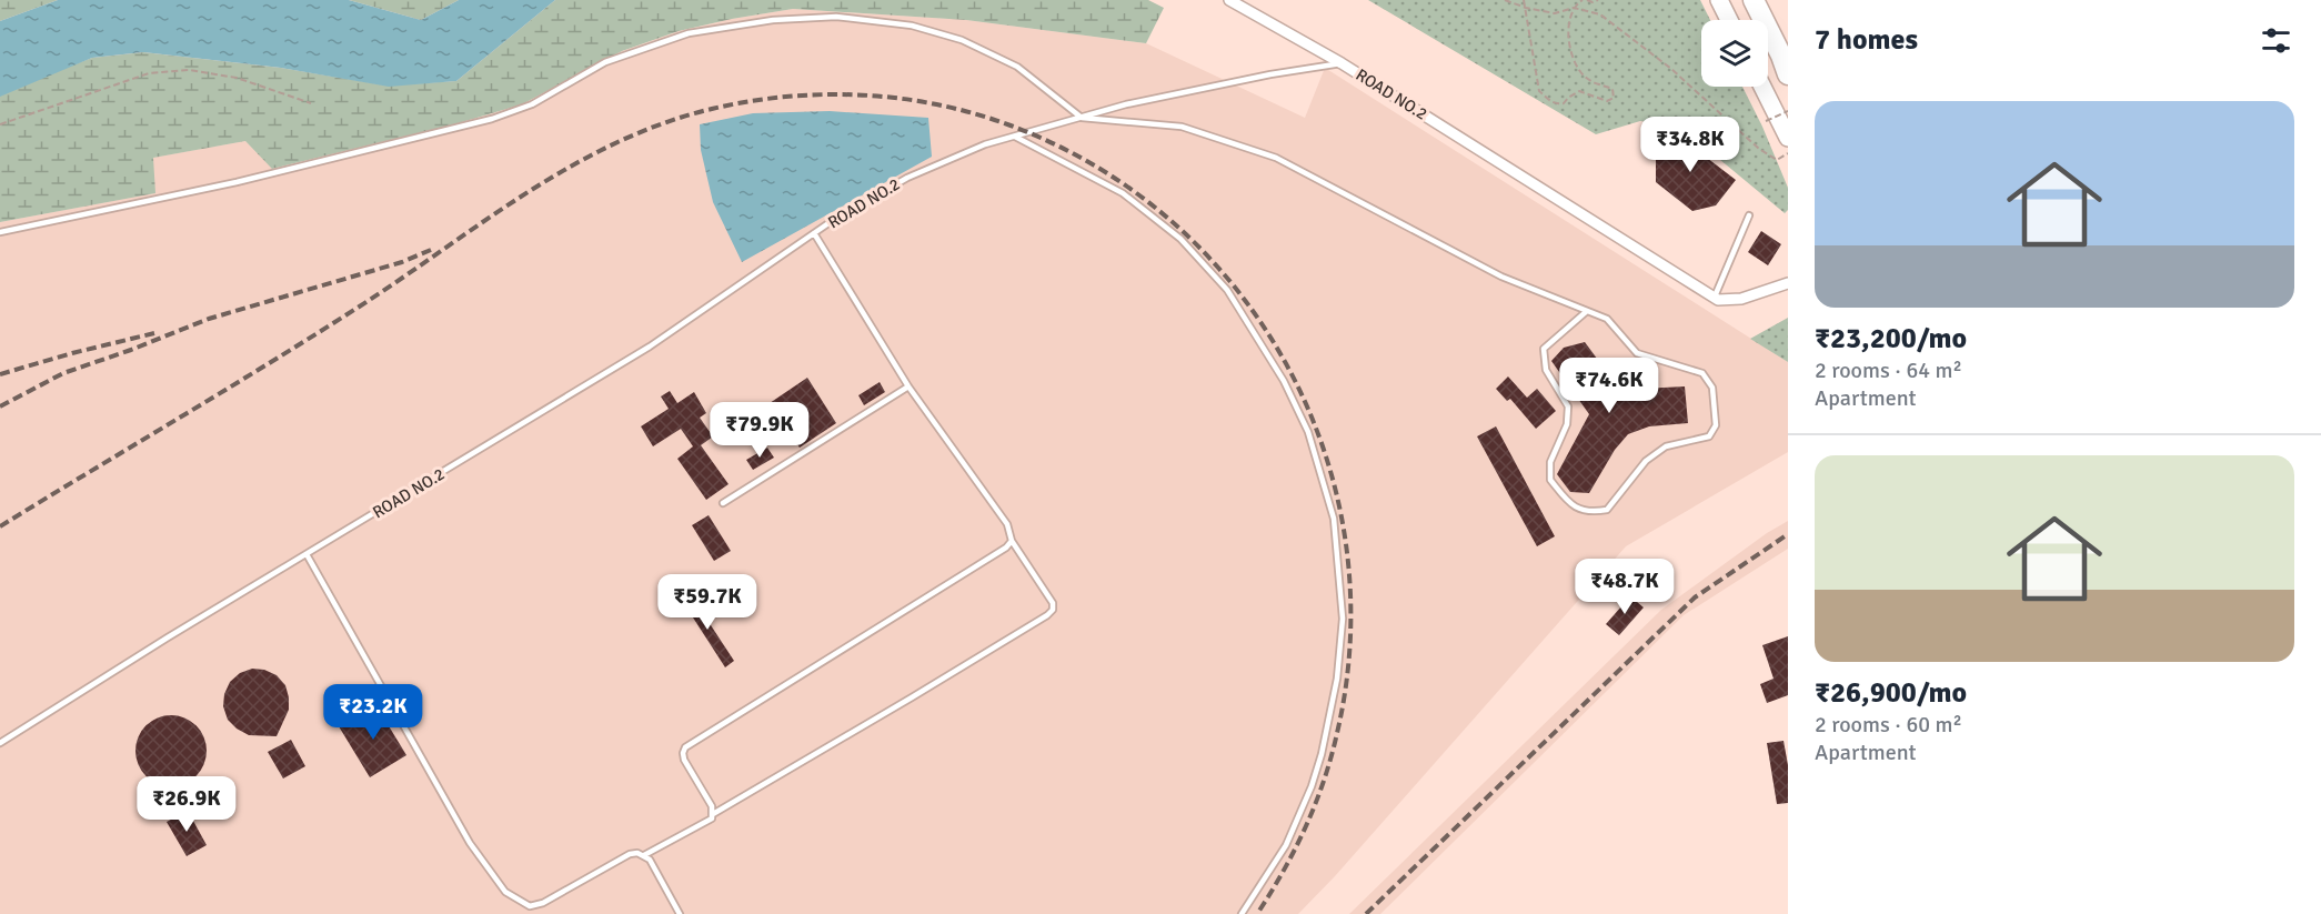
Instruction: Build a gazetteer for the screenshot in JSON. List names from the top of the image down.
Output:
{
  "streets": {
    "street": ["ROAD NO.2"]
  },
  "page": {
    "heading": "7 homes",
    "list": [
      {
        "name": "₹23,200/mo",
        "note": "2 rooms · 64 m² · Apartment"
      },
      {
        "name": "₹26,900/mo",
        "note": "2 rooms · 60 m² · Apartment"
      }
    ],
    "price": [
      "₹34.8K",
      "₹74.6K",
      "₹79.9K",
      "₹48.7K",
      "₹59.7K",
      "₹23.2K",
      "₹26.9K"
    ]
  }
}
